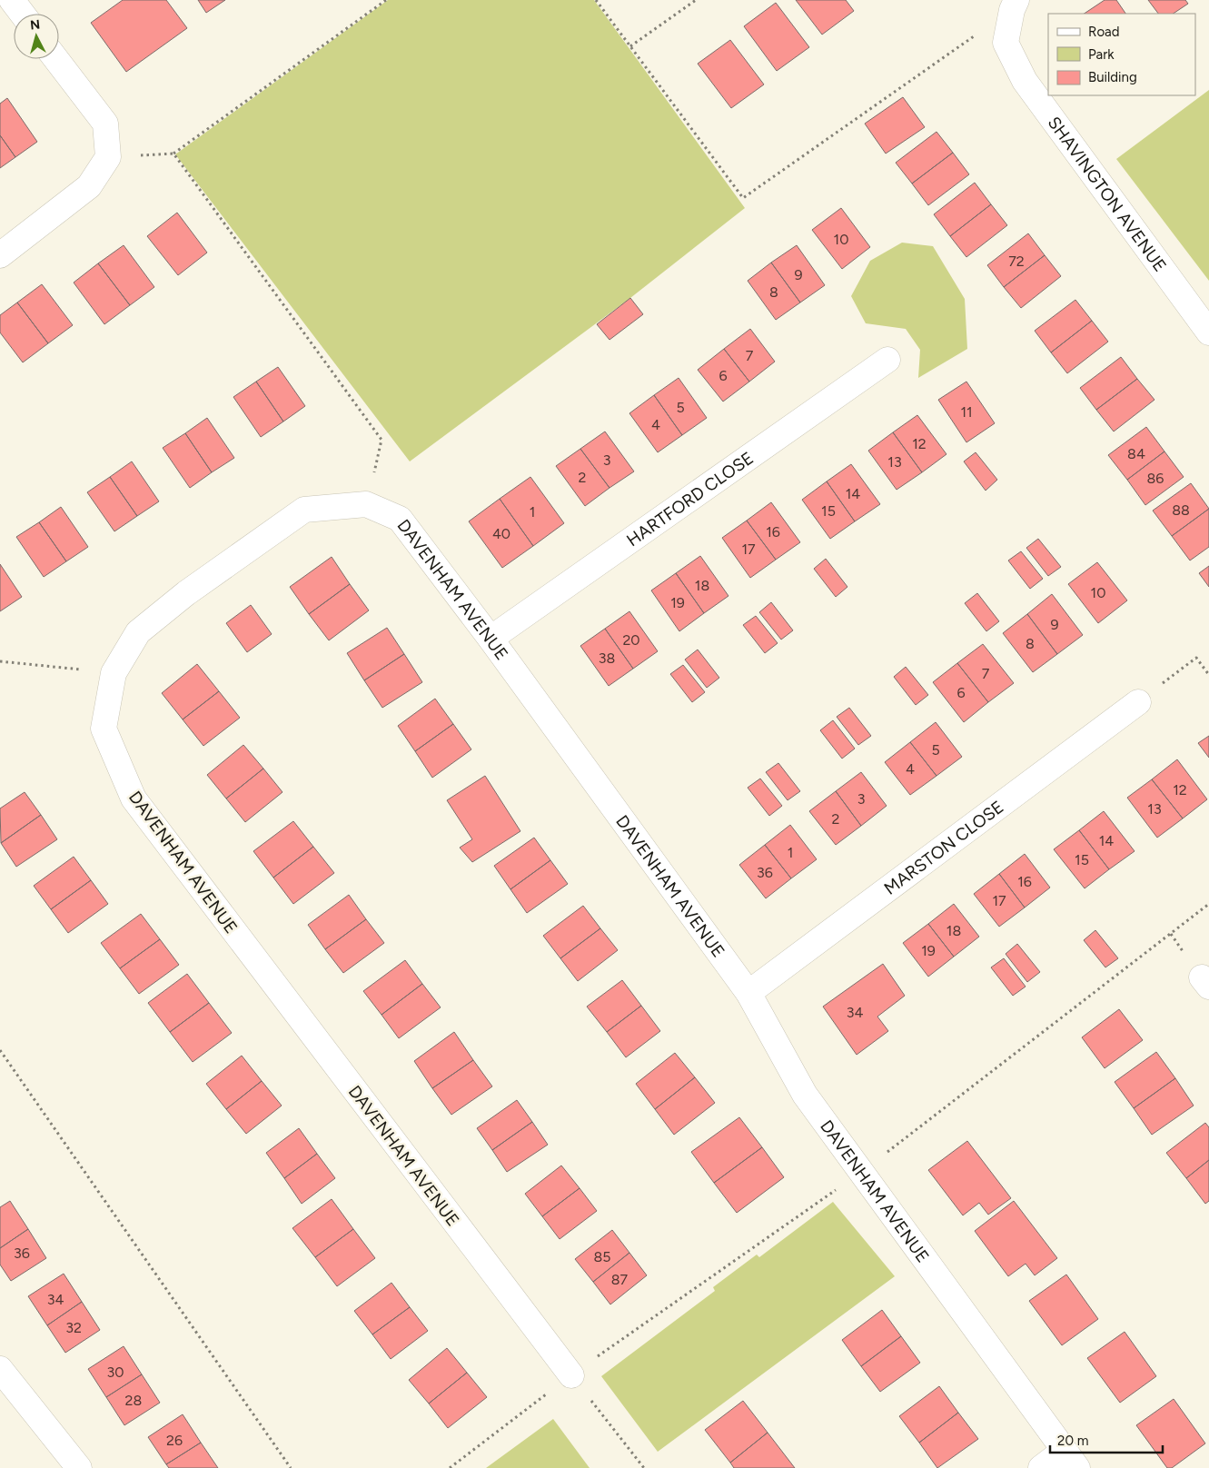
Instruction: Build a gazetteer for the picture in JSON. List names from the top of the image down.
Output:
{
  "streets": {
    "street": [
      "SHAVINGTON AVENUE",
      "HARTFORD CLOSE",
      "DAVENHAM AVENUE",
      "MARSTON CLOSE"
    ]
  },
  "crossings": [
    ["HARTFORD CLOSE", "DAVENHAM AVENUE"],
    ["DAVENHAM AVENUE", "MARSTON CLOSE"]
  ],
  "house_numbers": [
    "10",
    "72",
    "9",
    "8",
    "7",
    "6",
    "5",
    "11",
    "4",
    "12",
    "84",
    "3",
    "13",
    "2",
    "86",
    "14",
    "88",
    "15",
    "1",
    "16",
    "40",
    "17",
    "18",
    "10",
    "19",
    "9",
    "20",
    "8",
    "38",
    "7",
    "6",
    "5",
    "4",
    "12",
    "3",
    "13",
    "2",
    "14",
    "1",
    "15",
    "36",
    "16",
    "17",
    "18",
    "19",
    "34",
    "36",
    "85",
    "87",
    "34",
    "32",
    "30",
    "28",
    "26"
  ],
  "legend": ["Road", "Park", "Building"],
  "scale_bar": "20 m",
  "north": "top"
}
